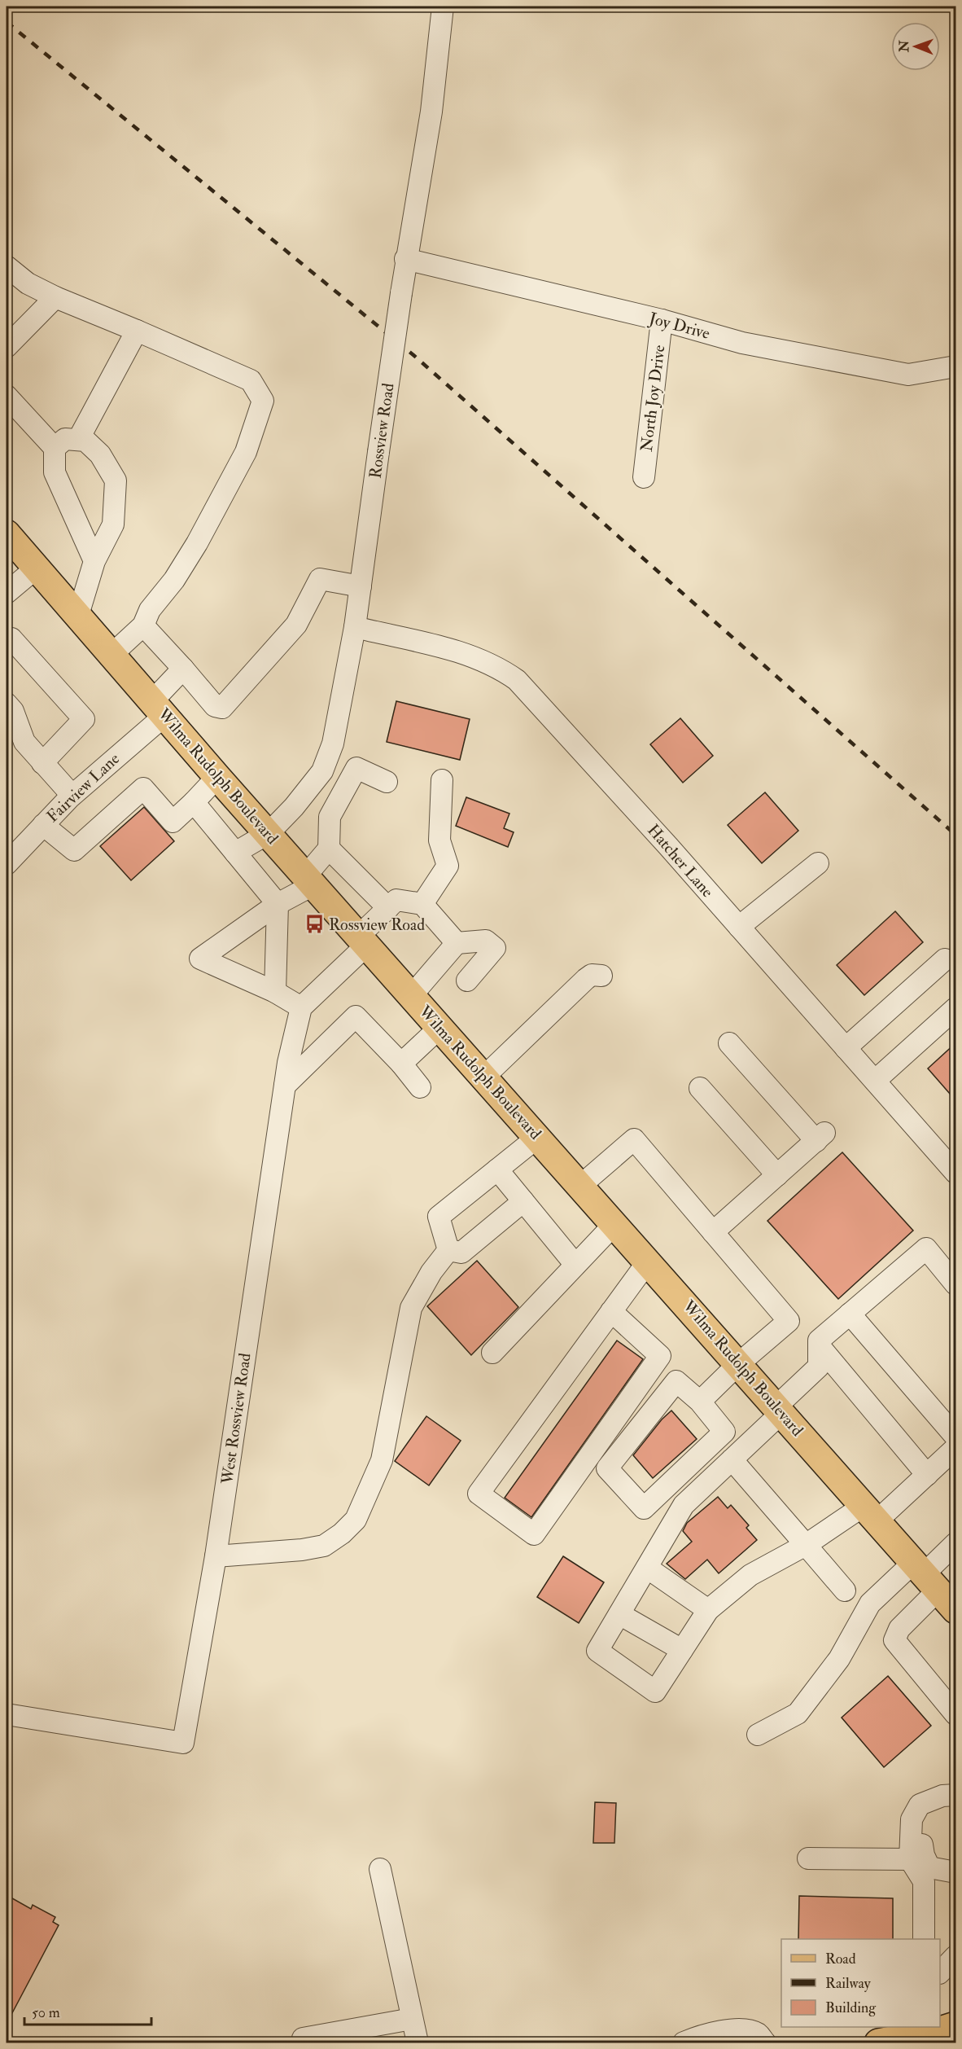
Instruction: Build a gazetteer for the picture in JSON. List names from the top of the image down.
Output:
{
  "streets": {
    "main road": ["Wilma Rudolph Boulevard"],
    "street": [
      "Joy Drive",
      "North Joy Drive",
      "Rossview Road",
      "Fairview Lane",
      "Hatcher Lane",
      "West Rossview Road"
    ]
  },
  "crossings": [
    ["Joy Drive", "North Joy Drive"],
    ["Joy Drive", "Rossview Road"],
    ["Rossview Road", "Wilma Rudolph Boulevard"],
    ["Rossview Road", "Hatcher Lane"],
    ["Wilma Rudolph Boulevard", "Fairview Lane"]
  ],
  "places": {
    "bus stop": ["Rossview Road"]
  },
  "legend": ["Road", "Railway", "Building"],
  "scale_bar": "50 m",
  "north": "left"
}
